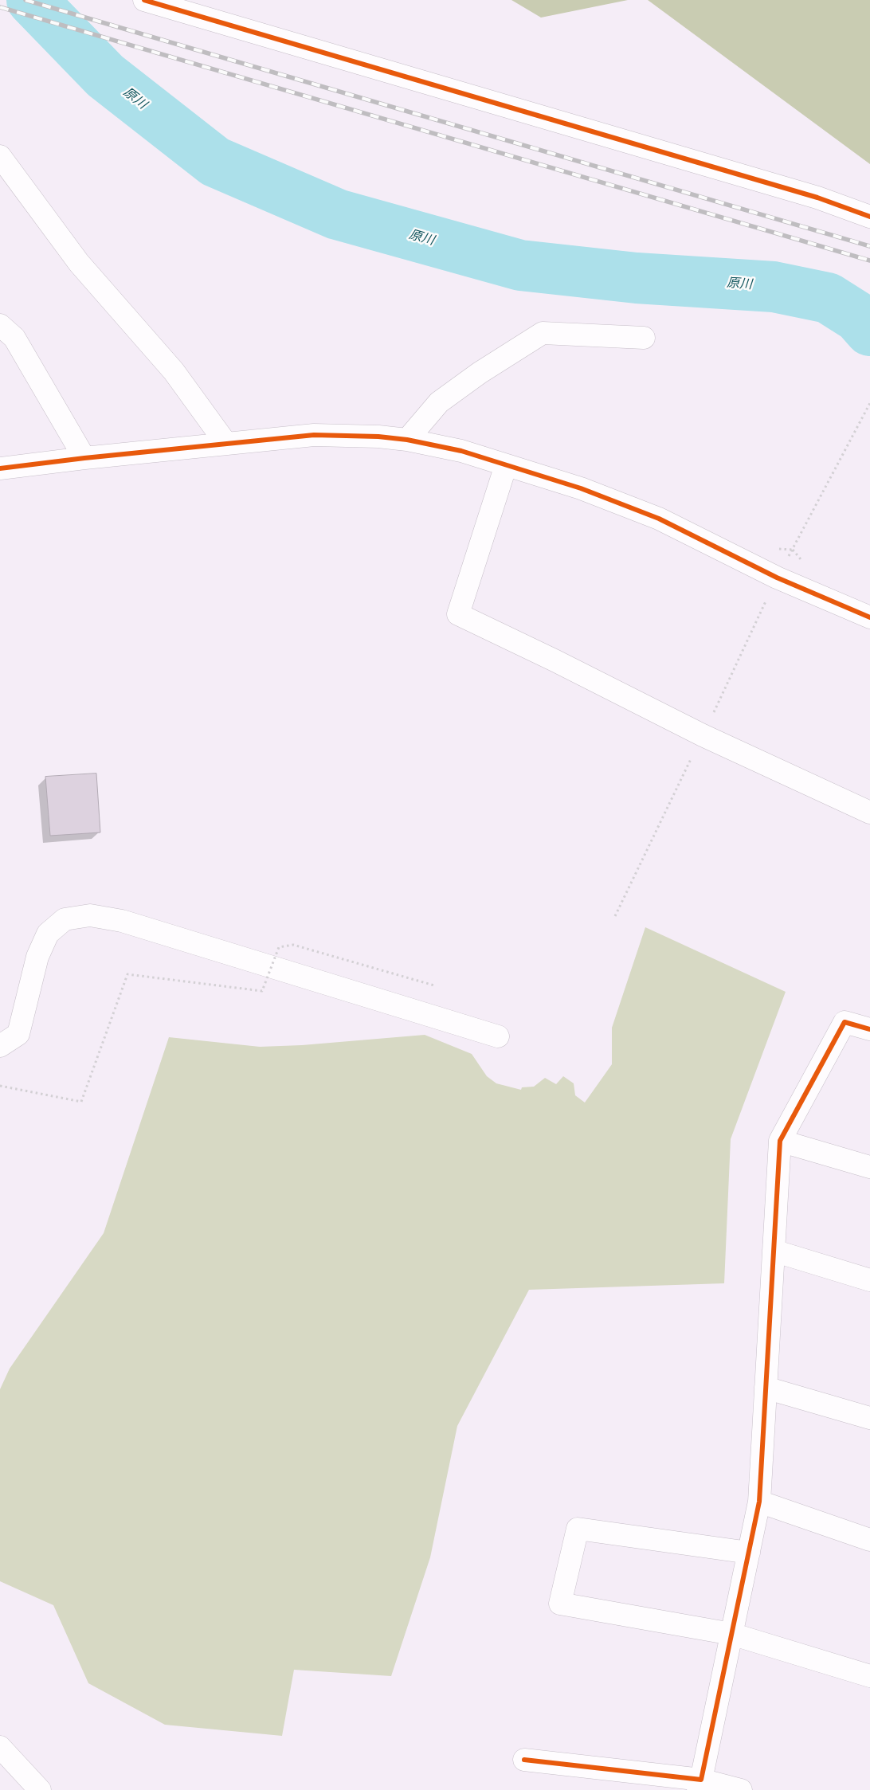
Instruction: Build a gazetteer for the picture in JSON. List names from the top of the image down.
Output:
{
  "water": ["原川"]
}
